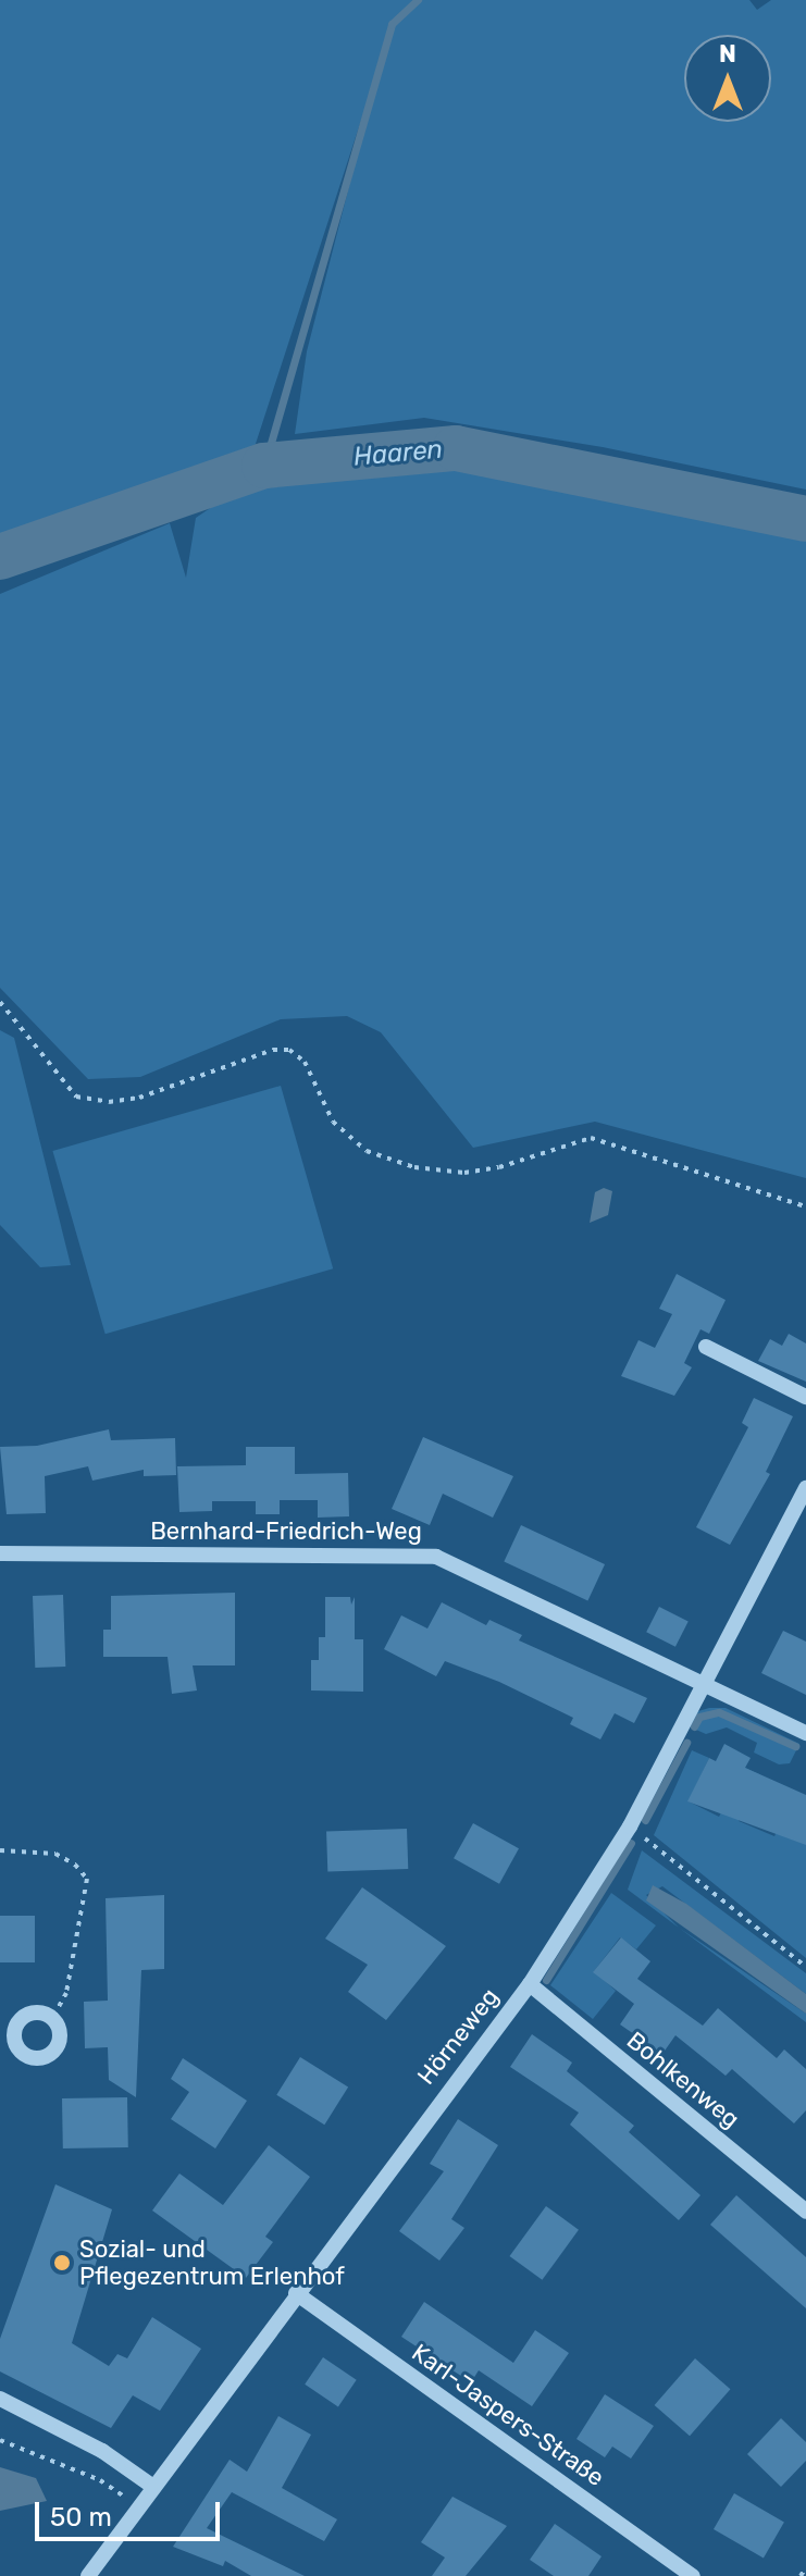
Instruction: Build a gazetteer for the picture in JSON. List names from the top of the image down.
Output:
{
  "streets": {
    "street": [
      "Bernhard-Friedrich-Weg",
      "Hörneweg",
      "Bohlkenweg",
      "Karl-Jaspers-Straße"
    ]
  },
  "crossings": [
    ["Bernhard-Friedrich-Weg", "Hörneweg"],
    ["Hörneweg", "Bohlkenweg"],
    ["Hörneweg", "Karl-Jaspers-Straße"]
  ],
  "water": ["Haaren"],
  "places": ["Sozial- und Pflegezentrum Erlenhof"],
  "scale_bar": "50 m",
  "north": "top"
}
